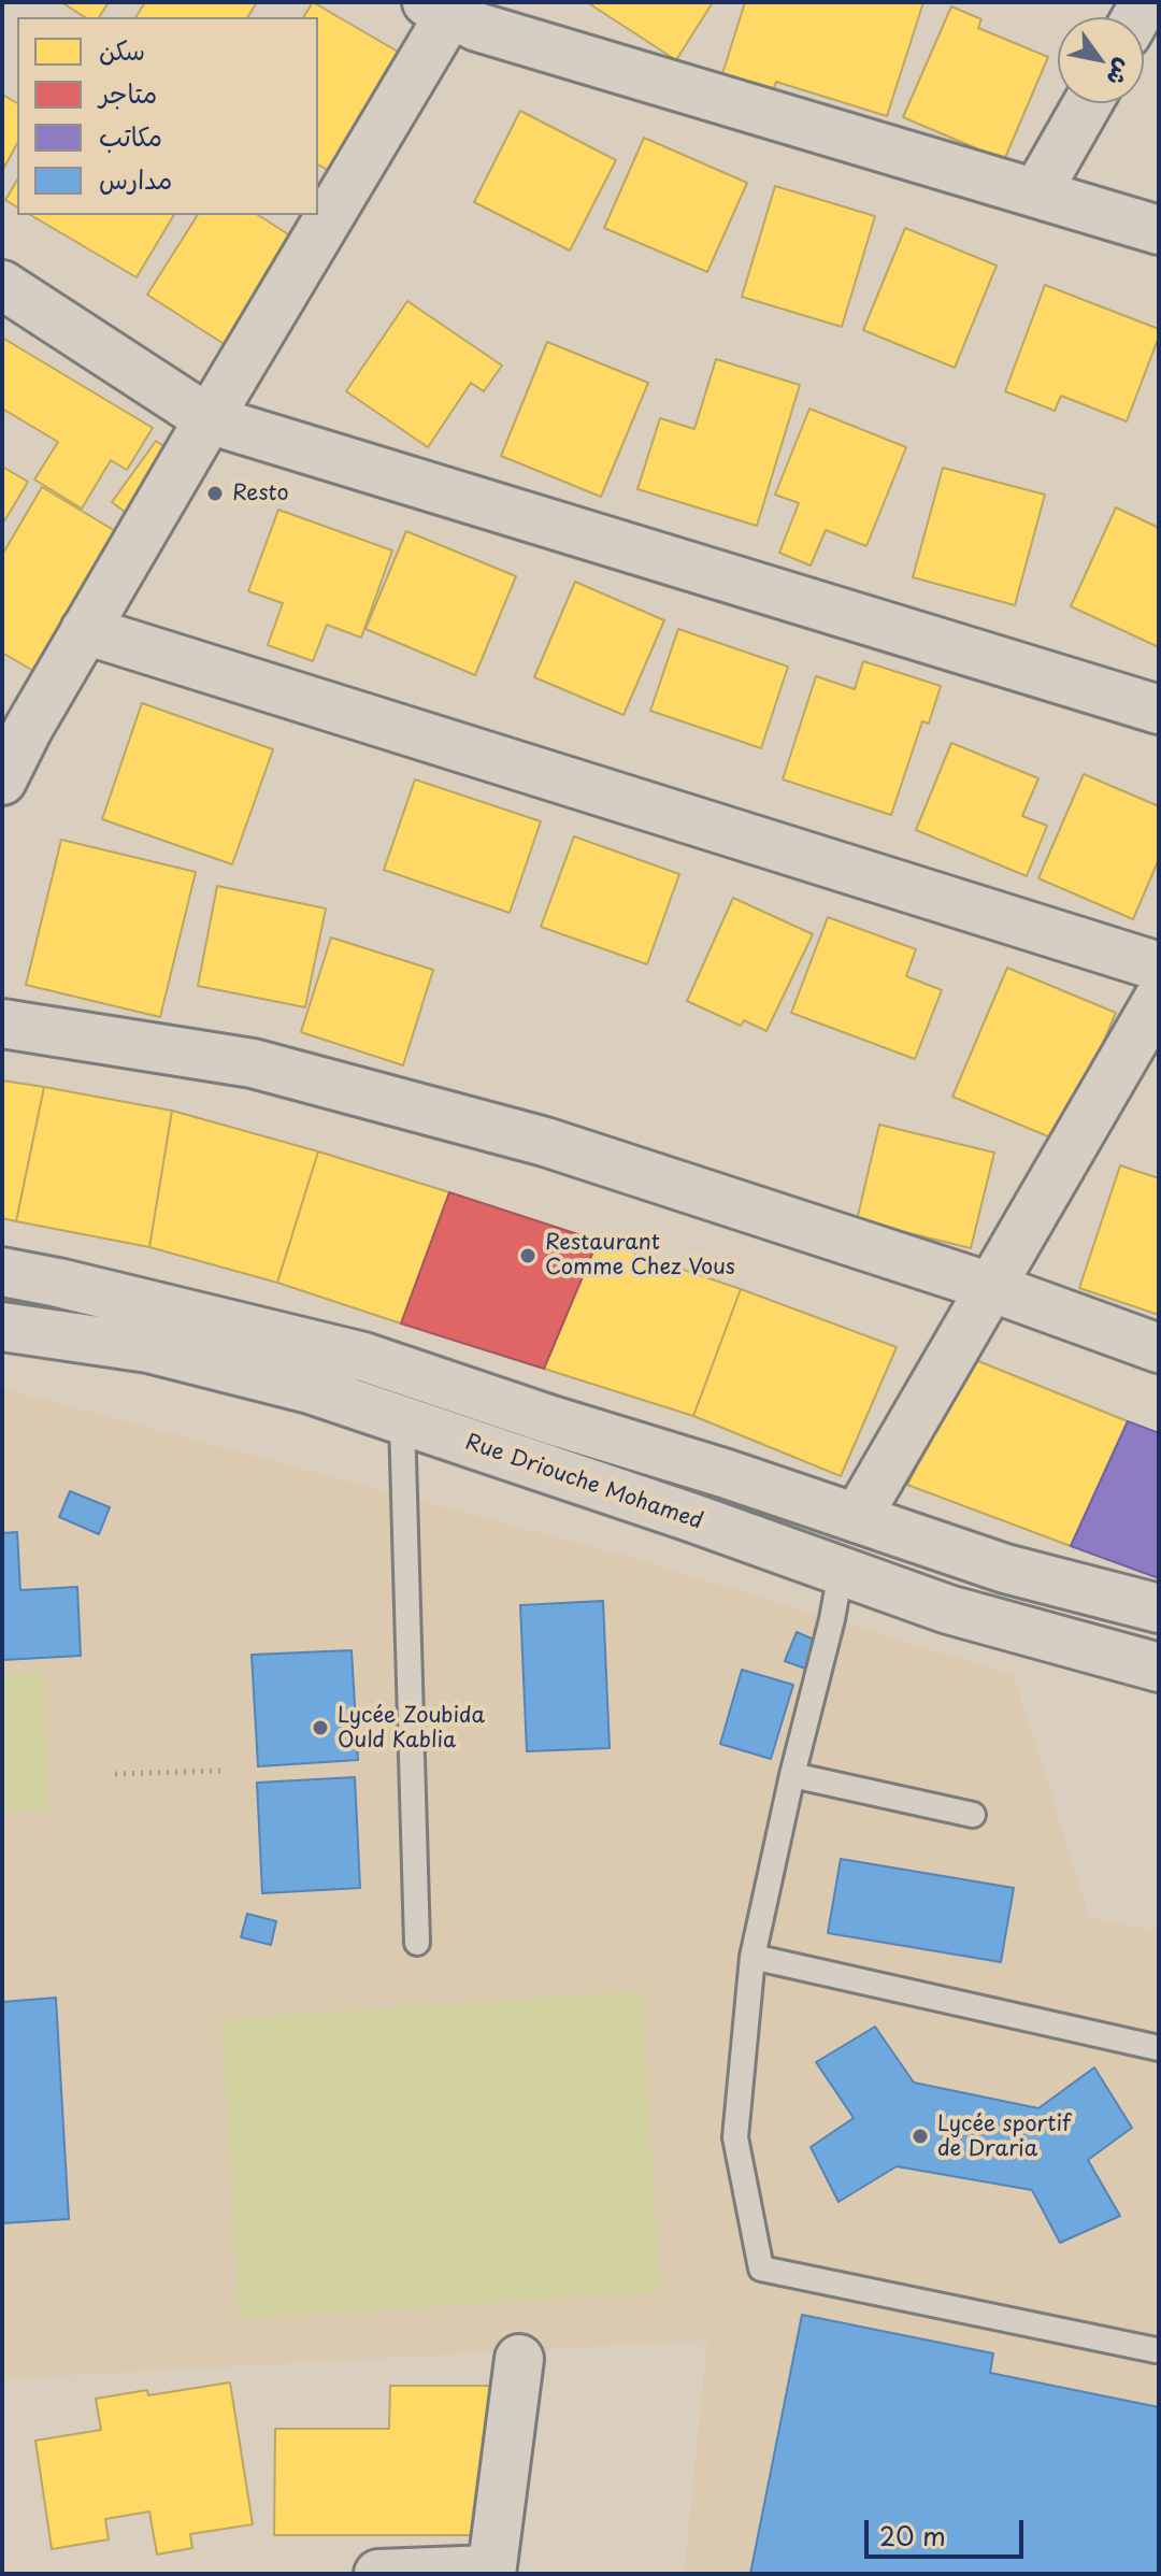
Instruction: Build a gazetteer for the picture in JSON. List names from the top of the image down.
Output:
{
  "streets": {
    "street": ["Rue Driouche Mohamed"]
  },
  "places": [
    "Resto",
    "Restaurant Comme Chez Vous",
    "Lycée Zoubida Ould Kablia",
    "Lycée sportif de Draria"
  ],
  "legend": [
    "سكن",
    "متاجر",
    "مكاتب",
    "مدارس"
  ],
  "scale_bar": "20 m",
  "north": "bottom right"
}
